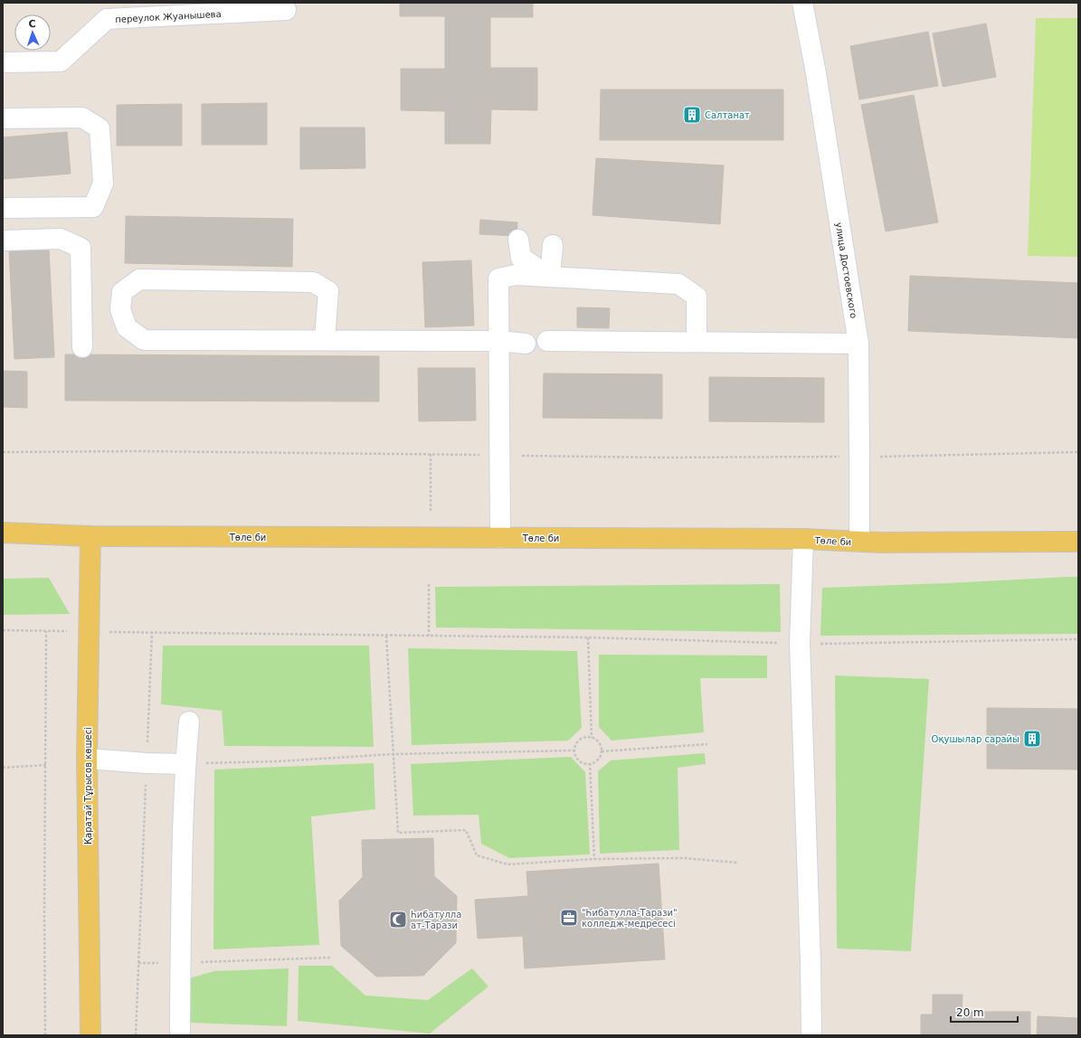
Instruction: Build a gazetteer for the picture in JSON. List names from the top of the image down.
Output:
{
  "streets": {
    "main road": ["Төле би", "Қаратай Тұрысов көшесі"],
    "street": ["переулок Жуанышева", "улица Достоевского"]
  },
  "crossings": [
    ["улица Достоевского", "Төле би"],
    ["Төле би", "Қаратай Тұрысов көшесі"]
  ],
  "places": {
    "building": ["Салтанат", "Оқушылар сарайы"],
    "office": ["\"Һибатулла-Тарази\" колледж-медресесі"],
    "mosque": ["Һибатулла ат-Тарази"]
  },
  "scale_bar": "20 m",
  "north": "top"
}
